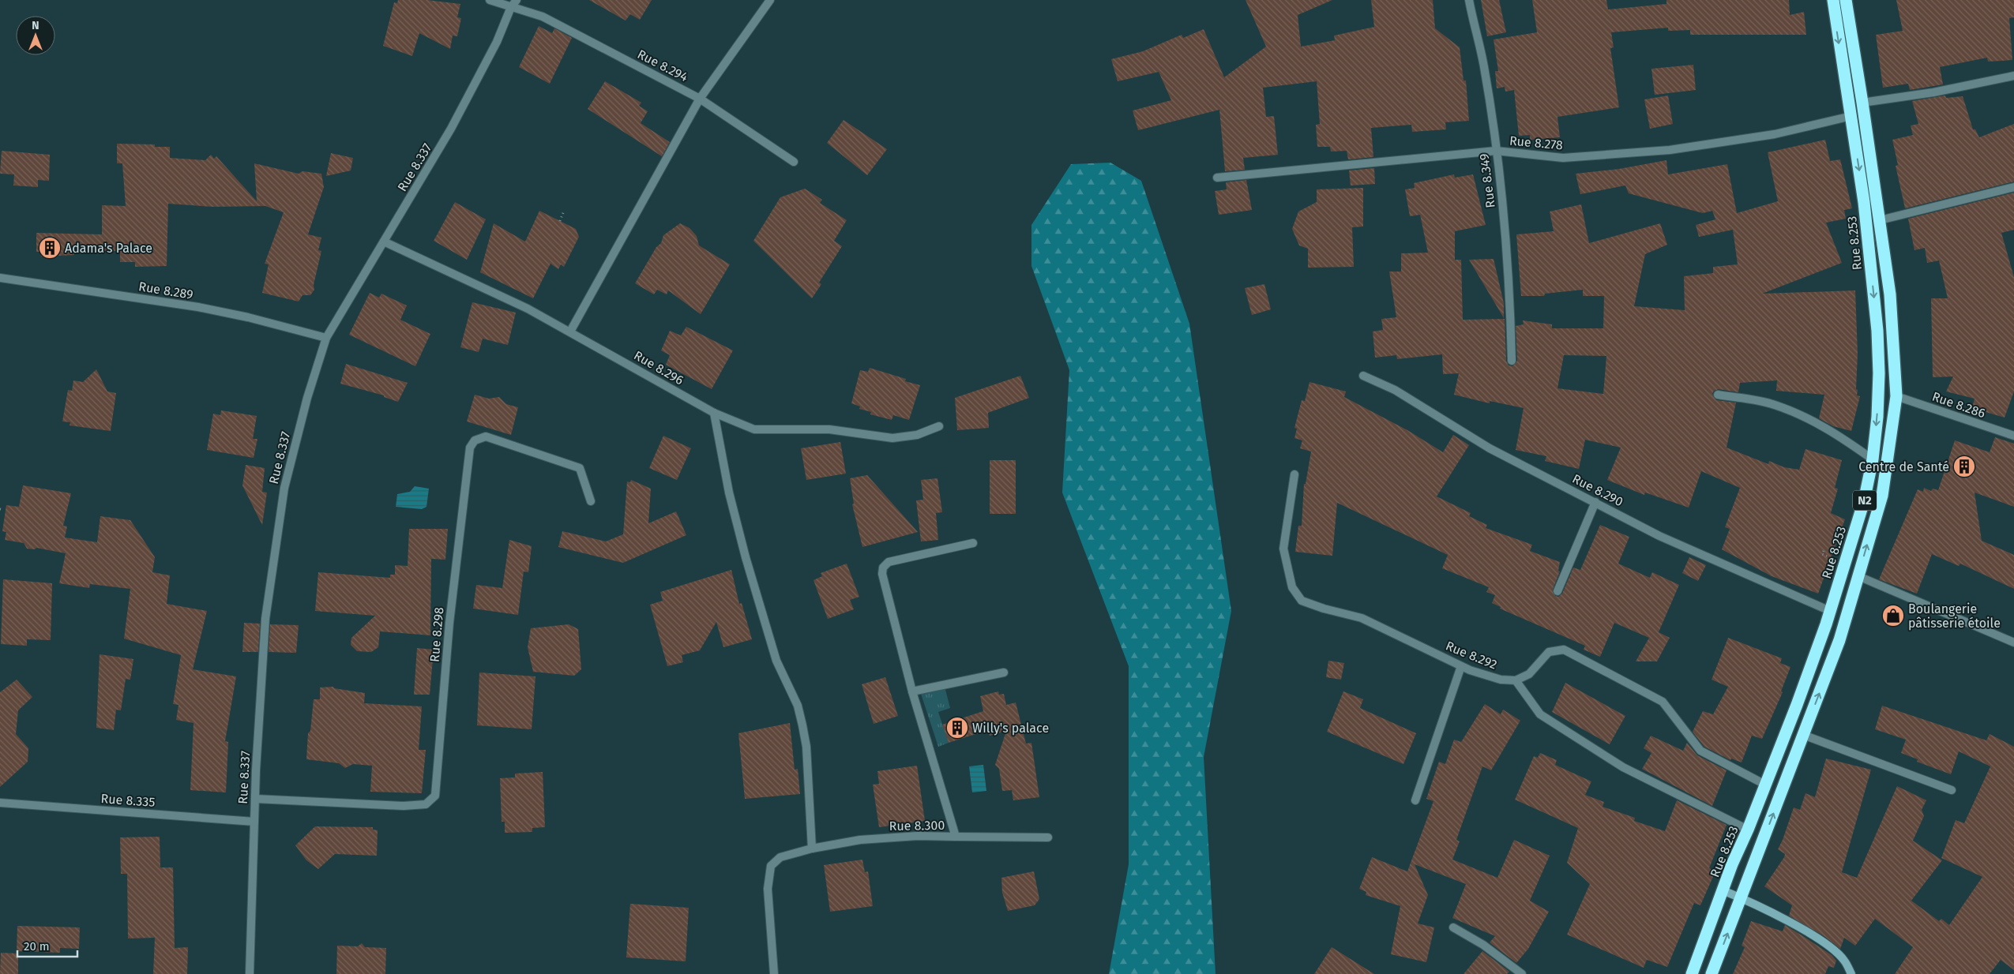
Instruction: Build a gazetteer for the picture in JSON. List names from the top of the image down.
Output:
{
  "streets": {
    "highway": ["Rue 8.253", "N2"],
    "street": [
      "Rue 8.294",
      "Rue 8.278",
      "Rue 8.337",
      "Rue 8.349",
      "Rue 8.289",
      "Rue 8.296",
      "Rue 8.286",
      "Rue 8.290",
      "Rue 8.298",
      "Rue 8.292",
      "Rue 8.335",
      "Rue 8.300"
    ]
  },
  "crossings": [
    ["Rue 8.294", "Rue 8.337"],
    ["Rue 8.278", "Rue 8.349"],
    ["Rue 8.278", "Rue 8.253"],
    ["Rue 8.337", "Rue 8.289"],
    ["Rue 8.337", "Rue 8.296"],
    ["Rue 8.337", "Rue 8.298"],
    ["Rue 8.337", "Rue 8.335"],
    ["Rue 8.253", "Rue 8.290"],
    ["Rue 8.286", "N2"]
  ],
  "places": {
    "building": ["Adama's Palace", "Centre de Santé", "Willy's palace"],
    "shop": ["Boulangerie pâtisserie étoile"]
  },
  "scale_bar": "20 m",
  "north": "top"
}
